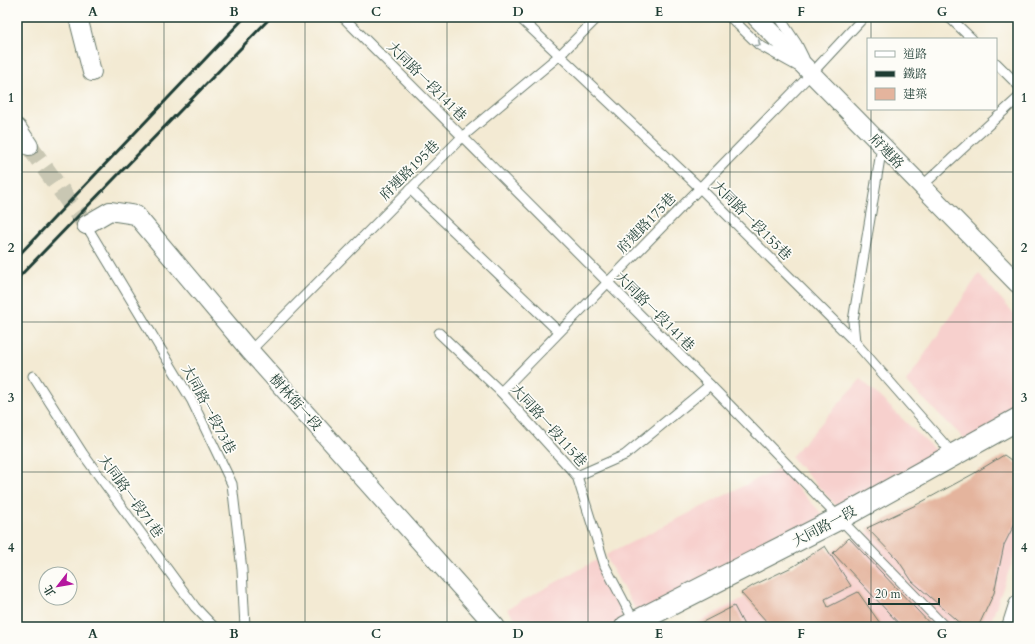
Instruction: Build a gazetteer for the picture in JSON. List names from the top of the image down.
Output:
{
  "streets": {
    "street": ["府連路", "樹林街一段", "大同路一段"],
    "lane": [
      "大同路一段141巷",
      "府連路195巷",
      "大同路一段155巷",
      "府連路175巷",
      "大同路一段73巷",
      "大同路一段115巷",
      "大同路一段71巷"
    ]
  },
  "crossings": [
    ["大同路一段141巷", "府連路195巷"],
    ["大同路一段141巷", "府連路175巷"],
    ["大同路一段141巷", "大同路一段"],
    ["府連路", "府連路175巷"],
    ["府連路195巷", "大同路一段155巷"],
    ["府連路195巷", "樹林街一段"],
    ["大同路一段155巷", "府連路175巷"],
    ["大同路一段155巷", "大同路一段"],
    ["府連路175巷", "大同路一段115巷"],
    ["樹林街一段", "大同路一段73巷"],
    ["大同路一段115巷", "大同路一段"]
  ],
  "legend": ["道路", "鐵路", "建築"],
  "scale_bar": "20 m",
  "north": "bottom left",
  "grid": {
    "columns": [
      "A",
      "B",
      "C",
      "D",
      "E",
      "F",
      "G"
    ],
    "rows": [
      "1",
      "2",
      "3",
      "4"
    ]
  }
}
